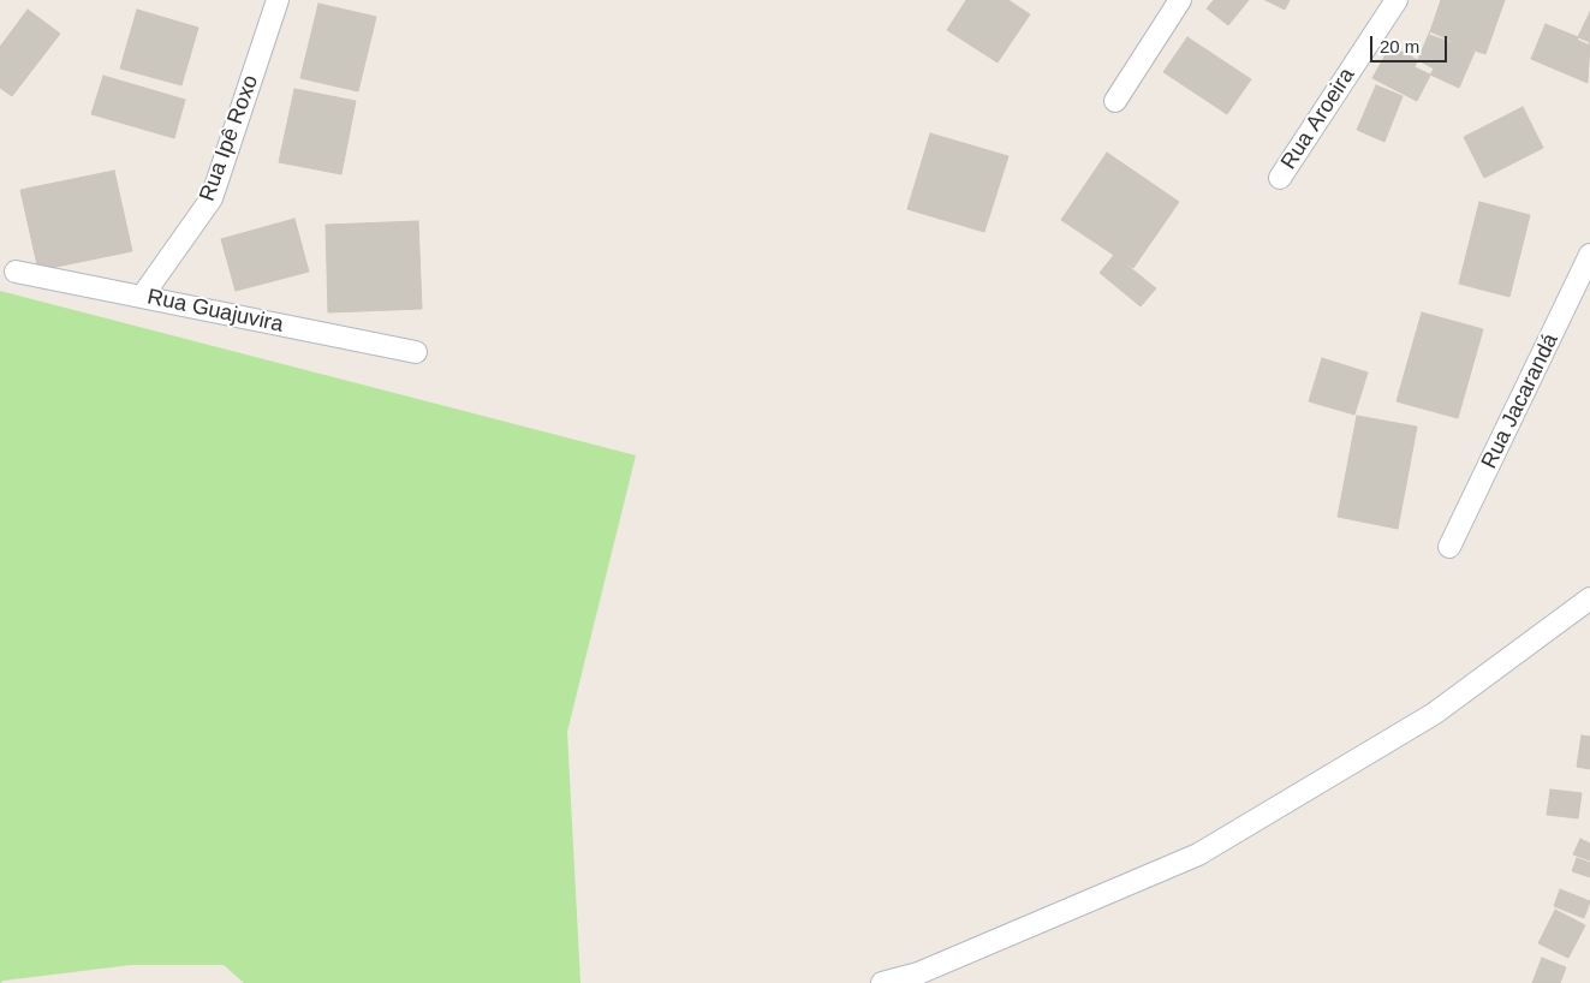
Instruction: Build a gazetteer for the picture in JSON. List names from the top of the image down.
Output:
{
  "streets": {
    "street": [
      "Rua Aroeira",
      "Rua Ipê Roxo",
      "Rua Guajuvira",
      "Rua Jacarandá"
    ]
  },
  "crossings": [
    ["Rua Ipê Roxo", "Rua Guajuvira"]
  ],
  "scale_bar": "20 m"
}
